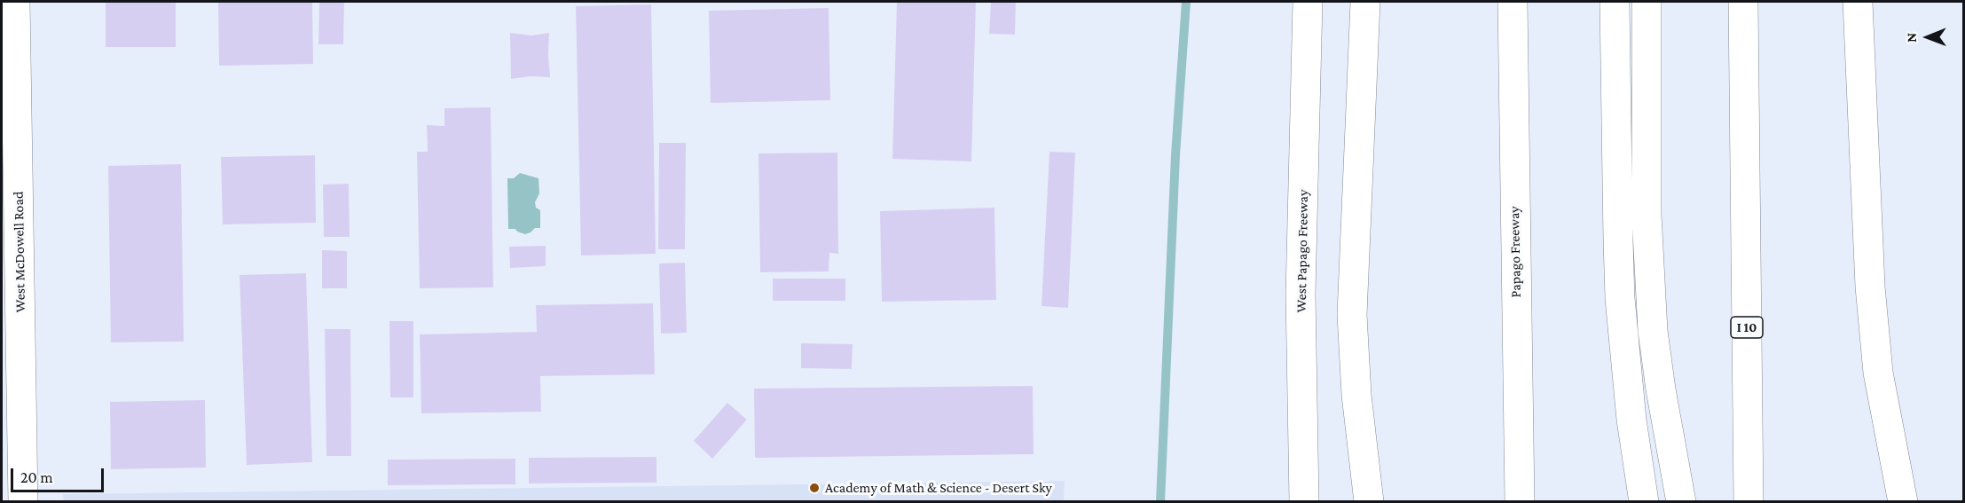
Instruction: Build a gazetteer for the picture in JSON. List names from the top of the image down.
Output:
{
  "streets": {
    "main road": [
      "West Papago Freeway",
      "West McDowell Road",
      "Papago Freeway",
      "I 10"
    ]
  },
  "places": ["Academy of Math & Science - Desert Sky"],
  "scale_bar": "20 m",
  "north": "left"
}
